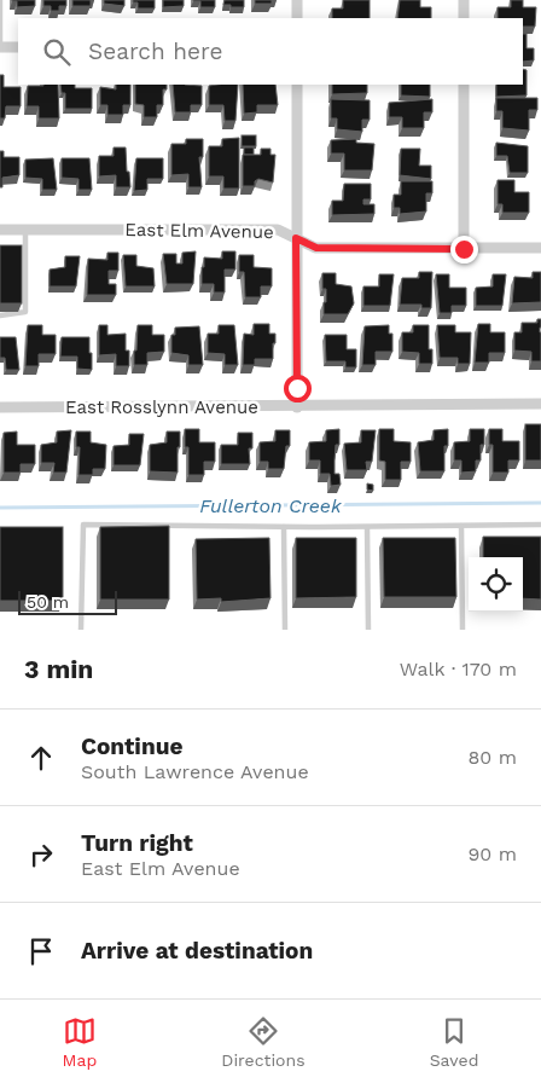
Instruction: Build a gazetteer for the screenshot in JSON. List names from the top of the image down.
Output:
{
  "streets": {
    "street": ["East Elm Avenue", "East Rosslynn Avenue"]
  },
  "water": ["Fullerton Creek"],
  "scale_bar": "50 m",
  "page": {
    "search": "Search here",
    "scale": "50 m",
    "heading": ["3 min", "Walk · 170 m"],
    "list": [
      ["Continue", "South Lawrence Avenue", "80 m"],
      ["Turn right", "East Elm Avenue", "90 m"],
      "Arrive at destination"
    ],
    "nav": ["Map", "Directions", "Saved"]
  }
}
